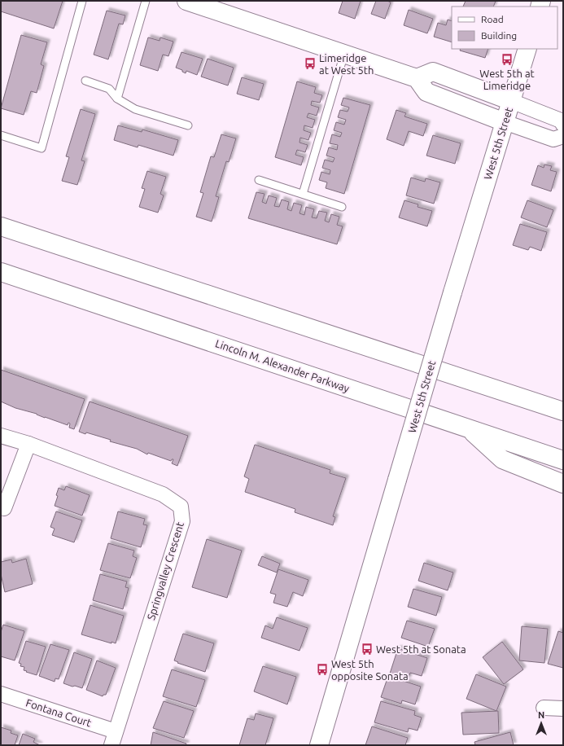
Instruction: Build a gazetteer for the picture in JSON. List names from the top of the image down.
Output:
{
  "streets": {
    "main road": ["West 5th Street", "Lincoln M. Alexander Parkway"],
    "street": ["Springvalley Crescent", "Fontana Court"]
  },
  "crossings": [
    ["Springvalley Crescent", "Fontana Court"]
  ],
  "places": {
    "bus stop": [
      "West 5th at Limeridge",
      "Limeridge at West 5th",
      "West 5th at Sonata",
      "West 5th opposite Sonata"
    ]
  },
  "legend": ["Road", "Building"],
  "north": "top"
}
